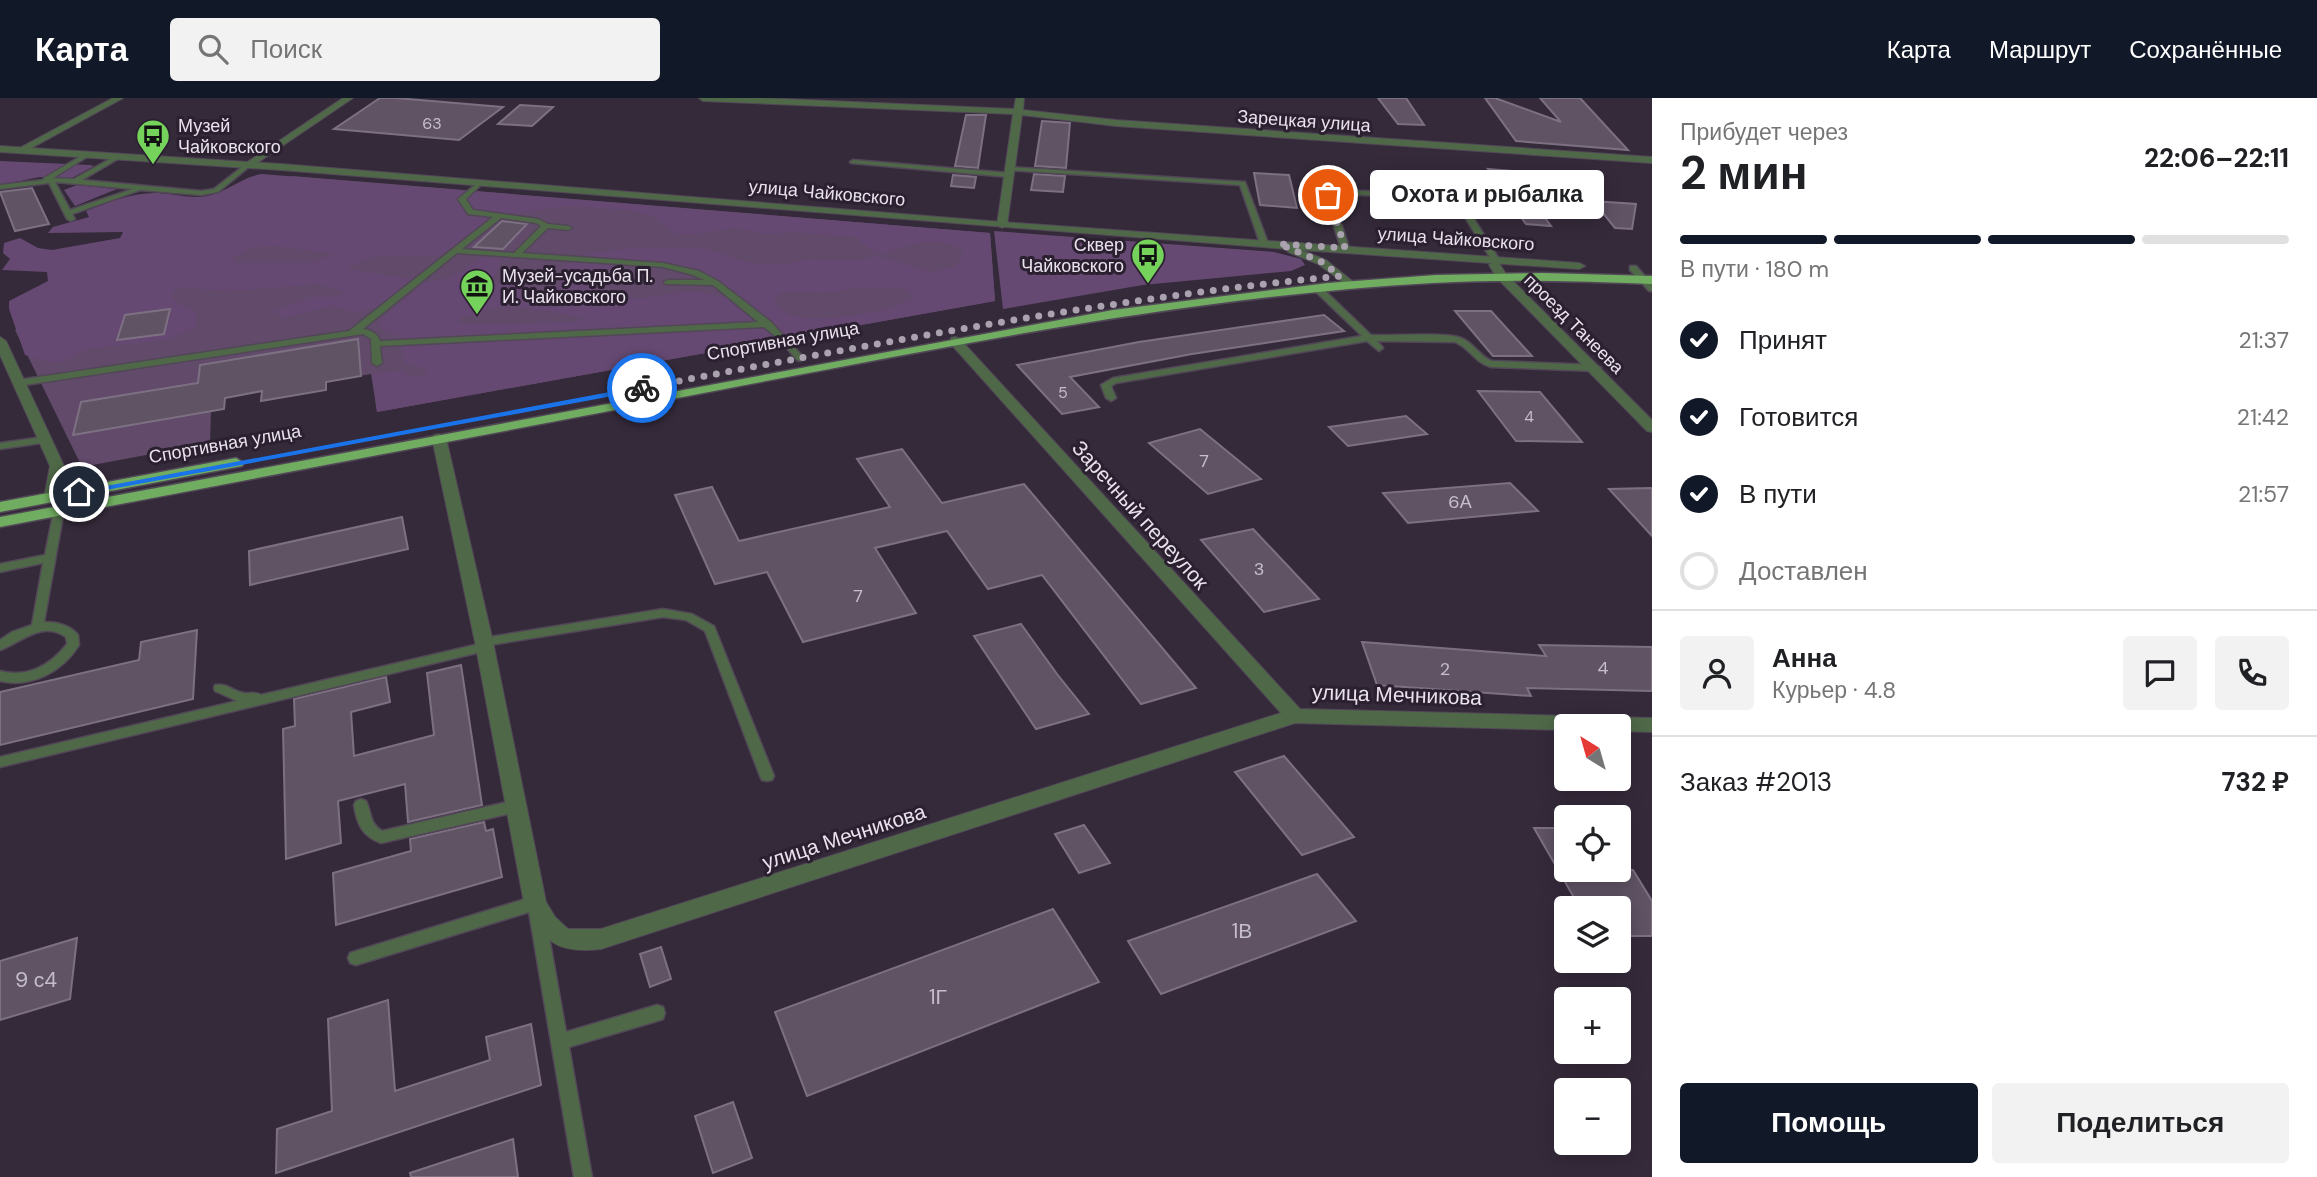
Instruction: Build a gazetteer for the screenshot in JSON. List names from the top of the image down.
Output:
{
  "streets": {
    "highway": ["улица Чайковского", "Спортивная улица"],
    "street": [
      "Зарецкая улица",
      "проезд Танеева",
      "Заречный переулок",
      "улица Мечникова"
    ]
  },
  "crossings": [
    ["улица Чайковского", "проезд Танеева"],
    ["улица Чайковского", "Спортивная улица"],
    ["проезд Танеева", "Спортивная улица"],
    ["Спортивная улица", "Заречный переулок"],
    ["Спортивная улица", "улица Мечникова"],
    ["Заречный переулок", "улица Мечникова"]
  ],
  "places": {
    "bus stop": ["Музей Чайковского", "Сквер Чайковского"],
    "other": ["Охота и рыбалка"],
    "museum": ["Музей-усадьба П. И. Чайковского"]
  },
  "house_numbers": [
    "63",
    "5",
    "4",
    "7",
    "6А",
    "3",
    "7",
    "4",
    "2",
    "1В",
    "9 с4",
    "1Г"
  ],
  "north": "top left",
  "page": {
    "header": "Карта",
    "search": "Поиск",
    "nav": ["Карта", "Маршрут", "Сохранённые"],
    "heading": ["2 мин", "Прибудет через", "22:06–22:11"],
    "panel": [
      "Анна",
      "Курьер · 4.8",
      "Заказ #2013",
      "732 ₽"
    ],
    "bubble": "Охота и рыбалка",
    "bar": "В пути · 180 m",
    "list": [
      ["Принят", "21:37"],
      ["Готовится", "21:42"],
      ["В пути", "21:57"],
      "Доставлен"
    ],
    "map_buttons": ["+", "−"],
    "buttons": ["Помощь", "Поделиться"]
  }
}
